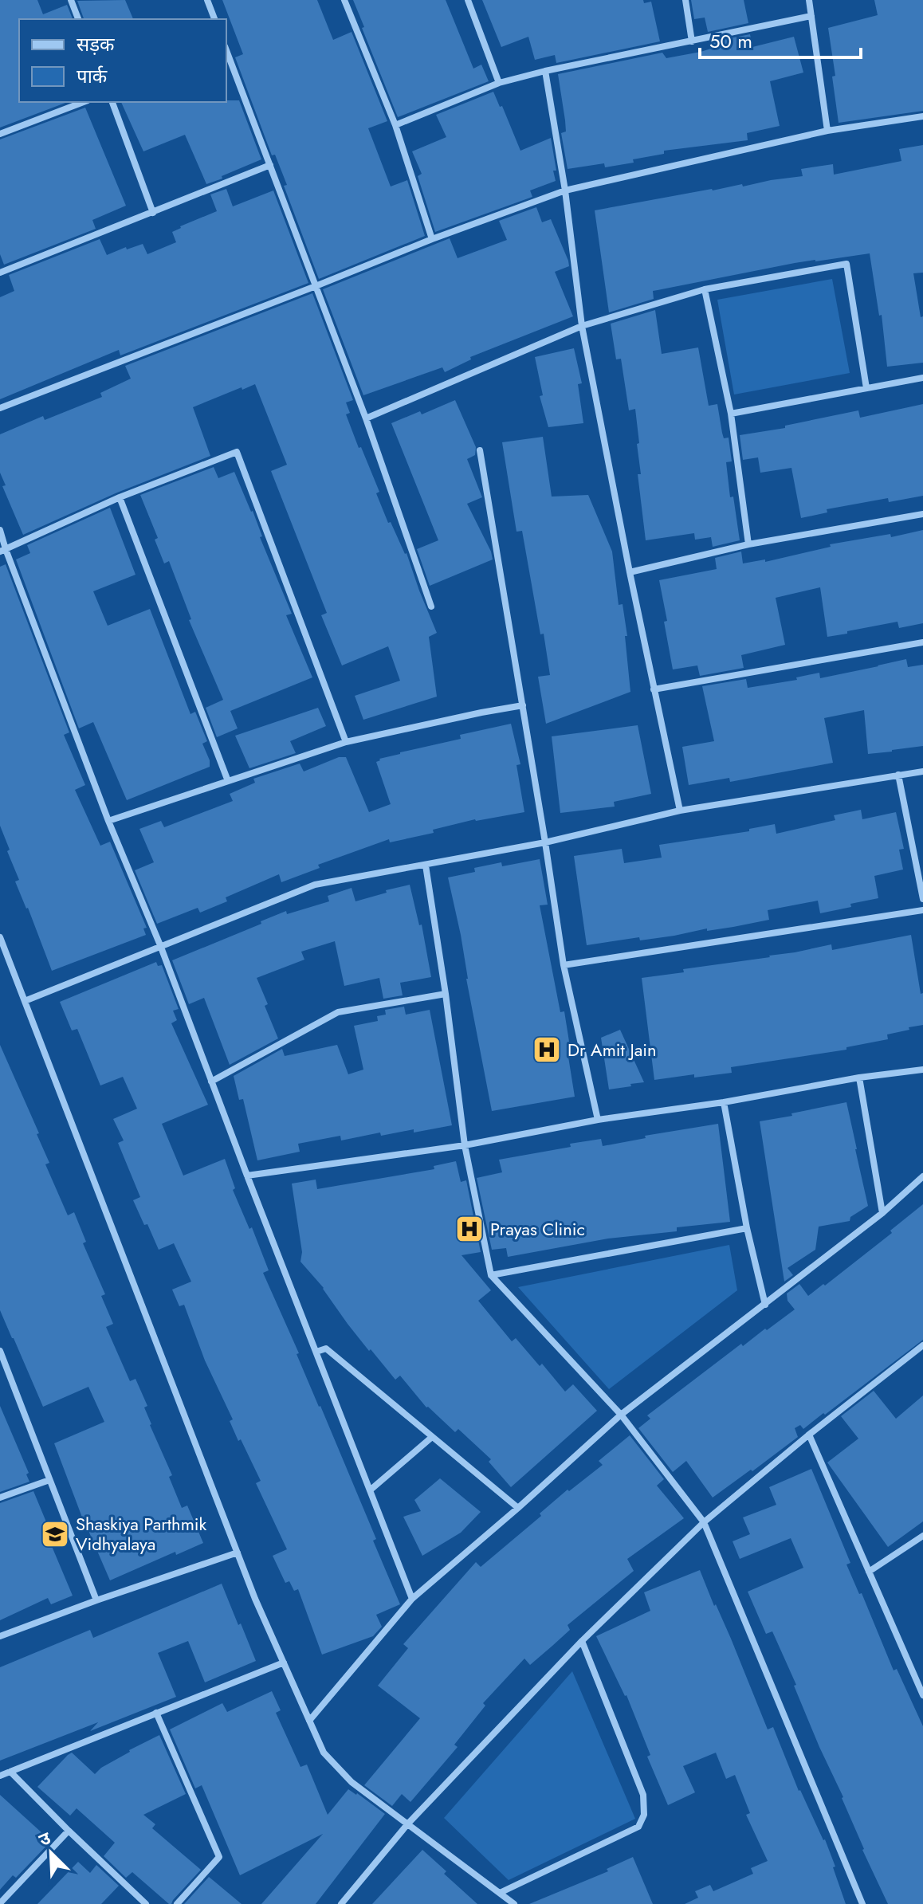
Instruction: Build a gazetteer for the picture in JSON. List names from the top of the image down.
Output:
{
  "places": {
    "hospital": ["Dr Amit Jain", "Prayas Clinic"],
    "school or university": ["Shaskiya Parthmik Vidhyalaya"]
  },
  "legend": ["सड़क", "पार्क"],
  "scale_bar": "50 m",
  "north": "top left"
}
